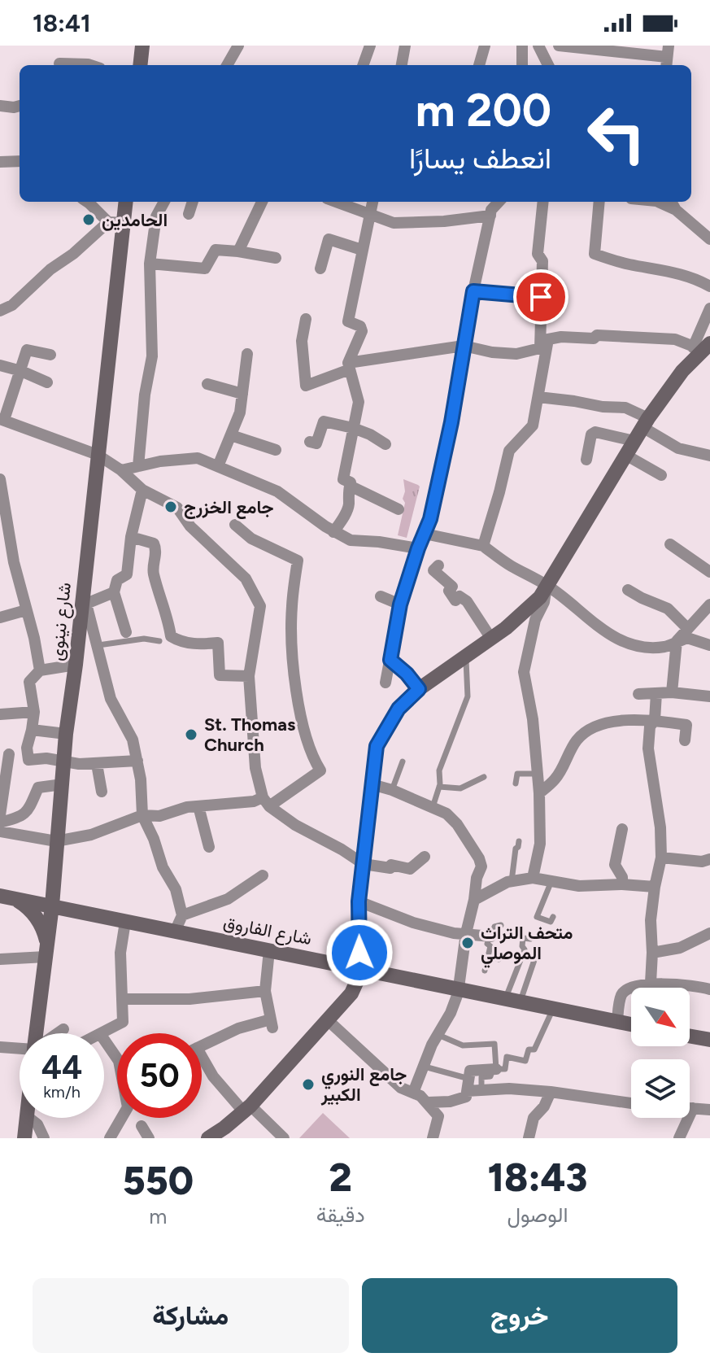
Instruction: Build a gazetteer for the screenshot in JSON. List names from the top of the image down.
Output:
{
  "streets": {
    "main road": ["شارع نينوى", "شارع الفاروق"]
  },
  "crossings": [
    ["شارع نينوى", "شارع الفاروق"]
  ],
  "places": [
    "الحامدين",
    "جامع الخزرج",
    "St. Thomas Church",
    "متحف التراث الموصلي",
    "جامع النوري الكبير"
  ],
  "north": "bottom right",
  "page": {
    "status": "18:41",
    "turn": ["200 m", "انعطف يسارًا"],
    "speed": "44 km/h",
    "limit": "50",
    "eta": [
      "18:43",
      "الوصول",
      "2",
      "دقيقة",
      "550",
      "m"
    ],
    "buttons": ["خروج", "مشاركة"]
  }
}
